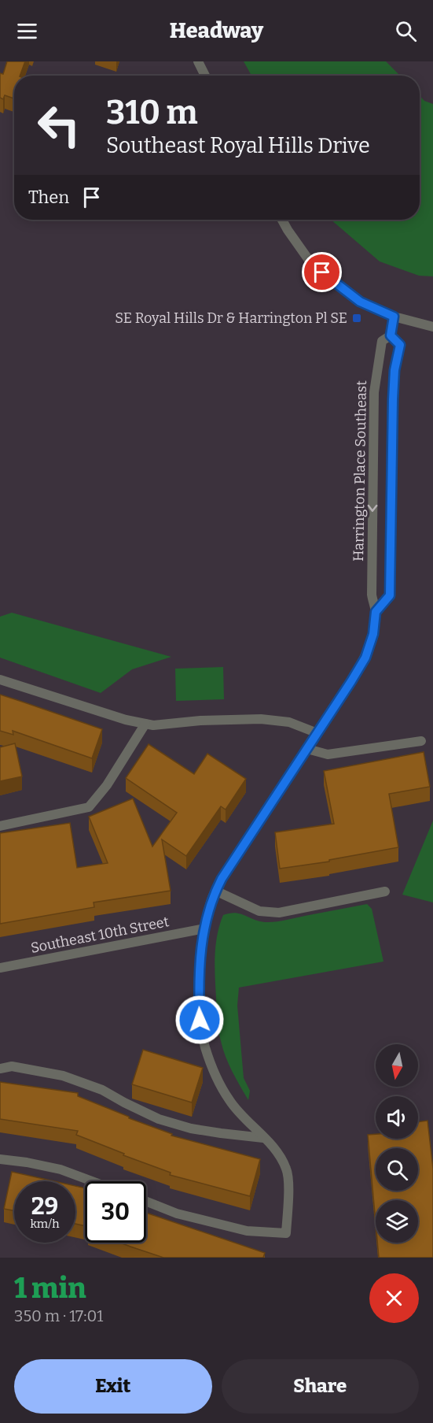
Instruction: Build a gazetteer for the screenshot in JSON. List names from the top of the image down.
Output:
{
  "streets": {
    "street": ["Harrington Place Southeast", "Southeast 10th Street"]
  },
  "crossings": [
    ["Harrington Place Southeast", "Southeast 10th Street"]
  ],
  "places": {
    "transit": ["SE Royal Hills Dr & Harrington Pl SE"]
  },
  "north": "bottom",
  "page": {
    "header": "Headway",
    "turn": ["310 m", "Southeast Royal Hills Drive"],
    "then": "Then",
    "speed": "29 km/h",
    "limit": "30",
    "heading": ["1 min", "350 m · 17:01"],
    "buttons": ["Exit", "Share"]
  }
}
